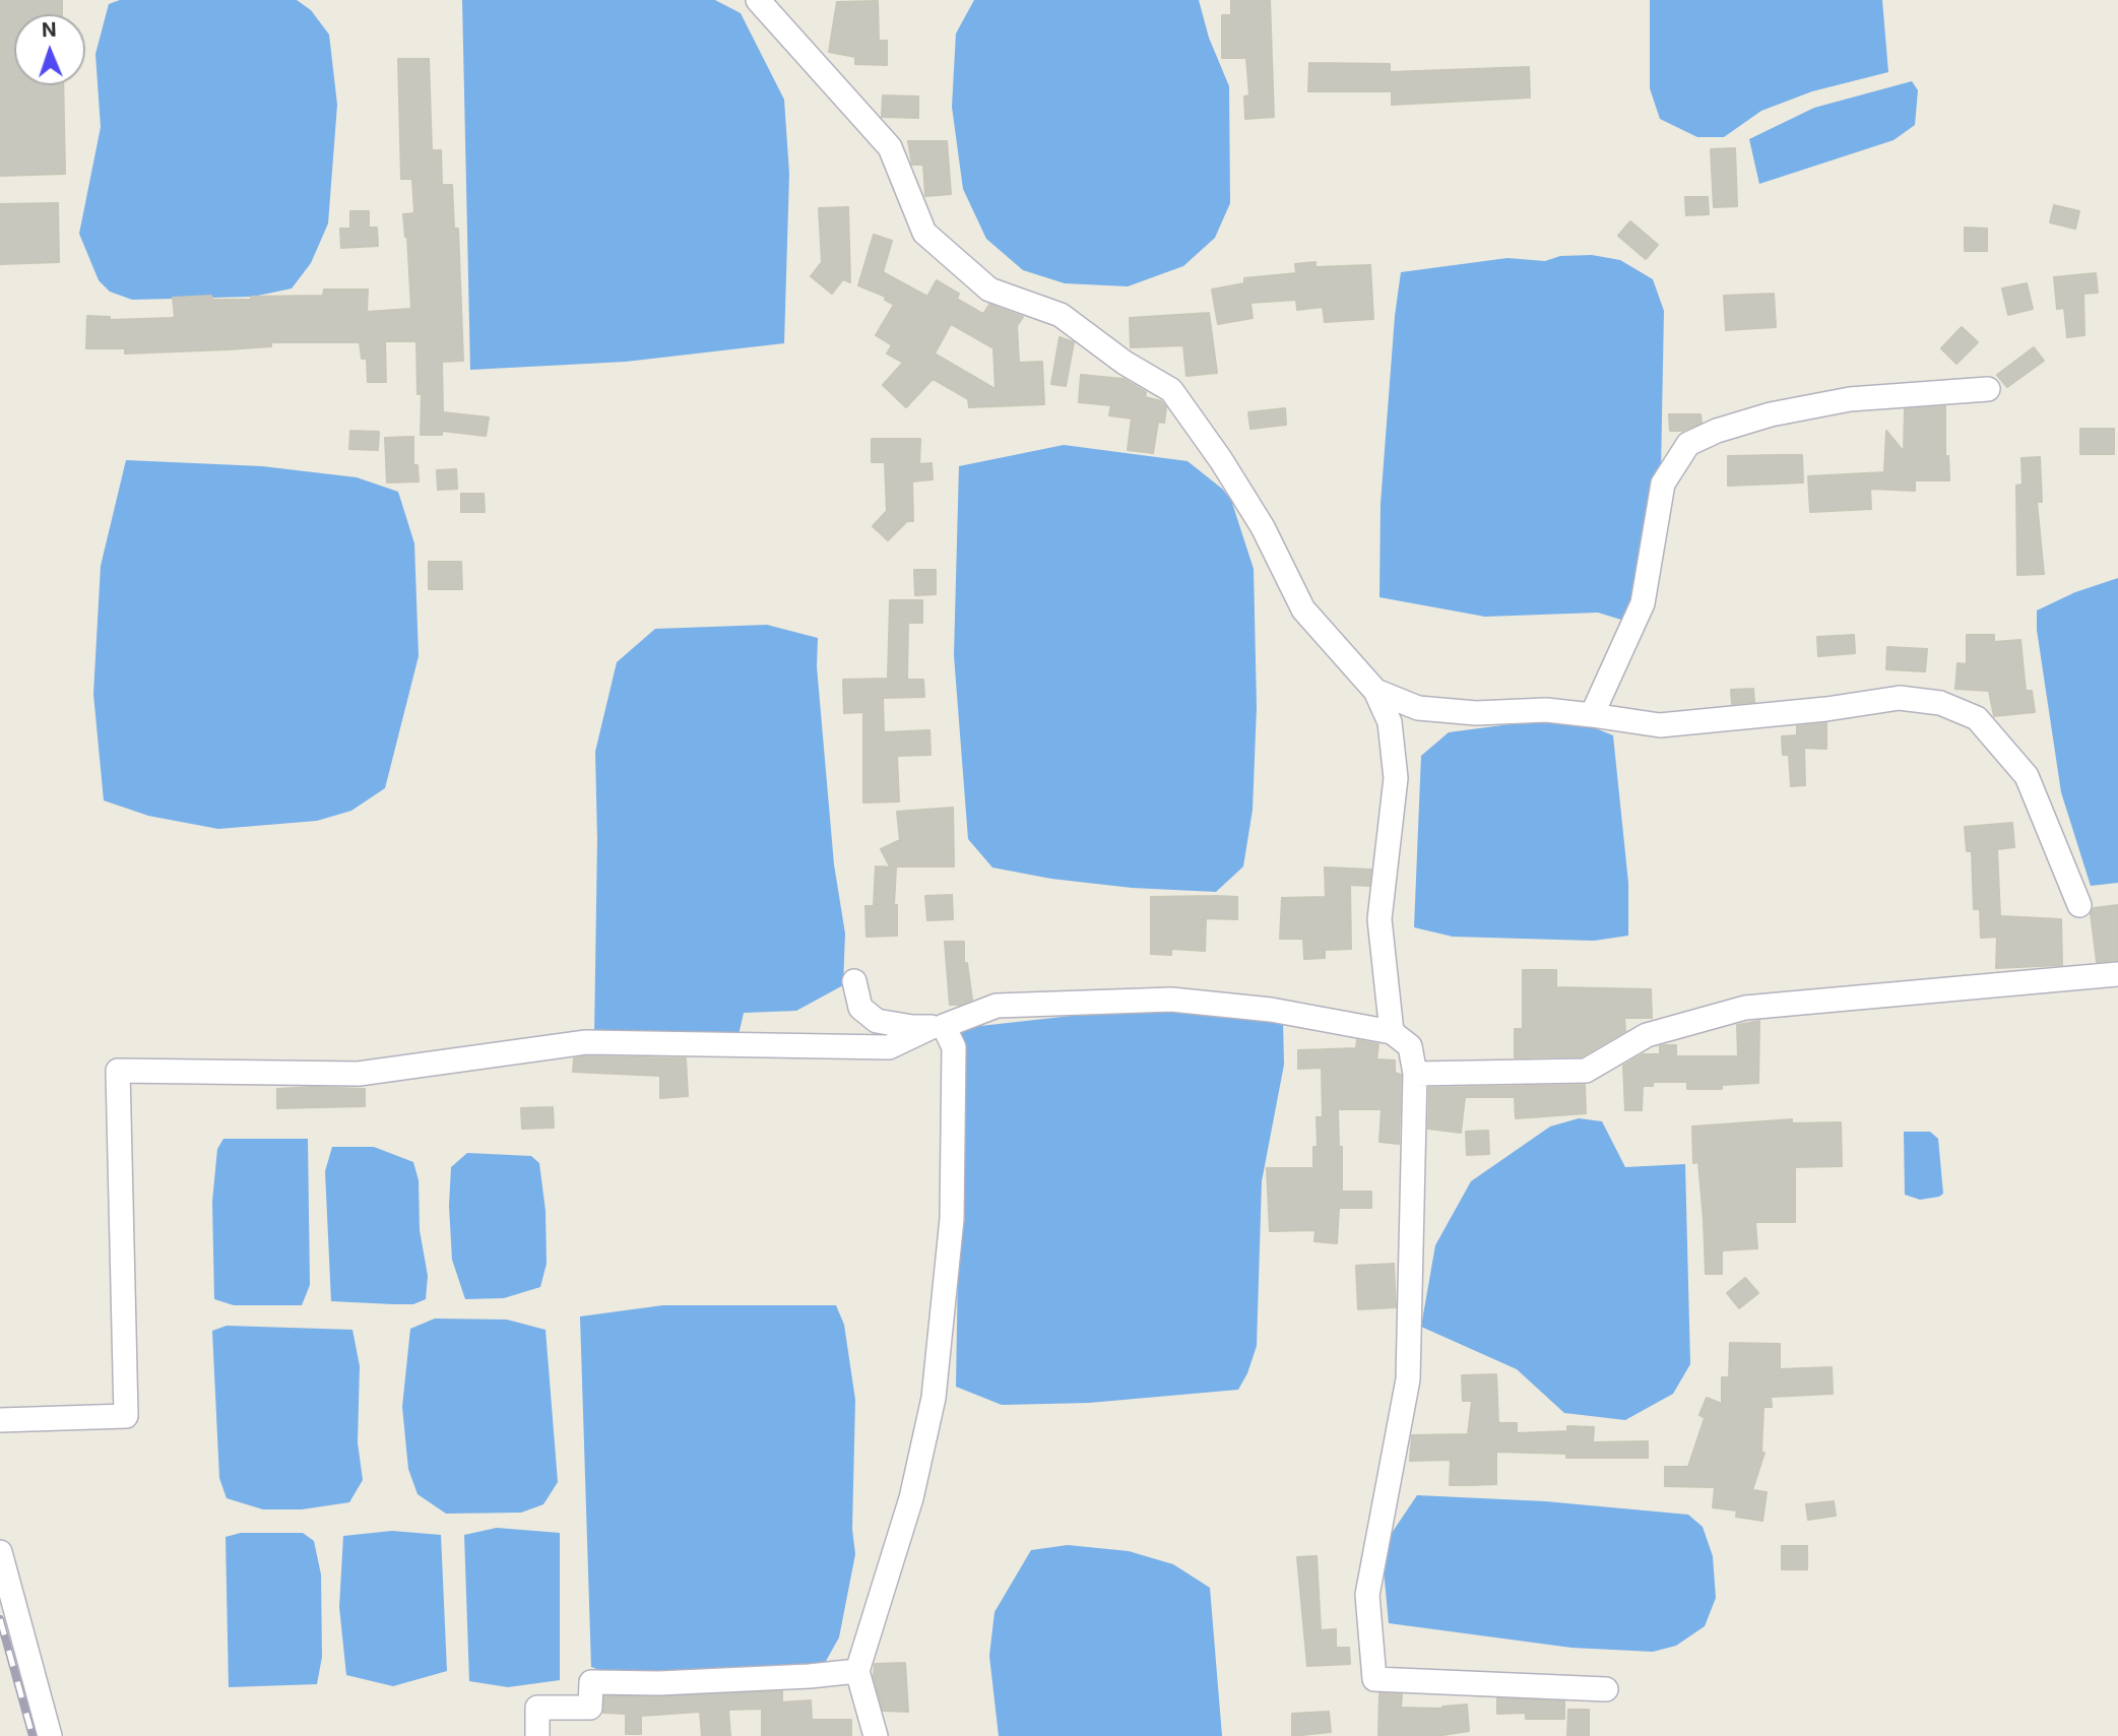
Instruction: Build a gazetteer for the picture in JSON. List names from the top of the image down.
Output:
{
  "north": "top"
}
